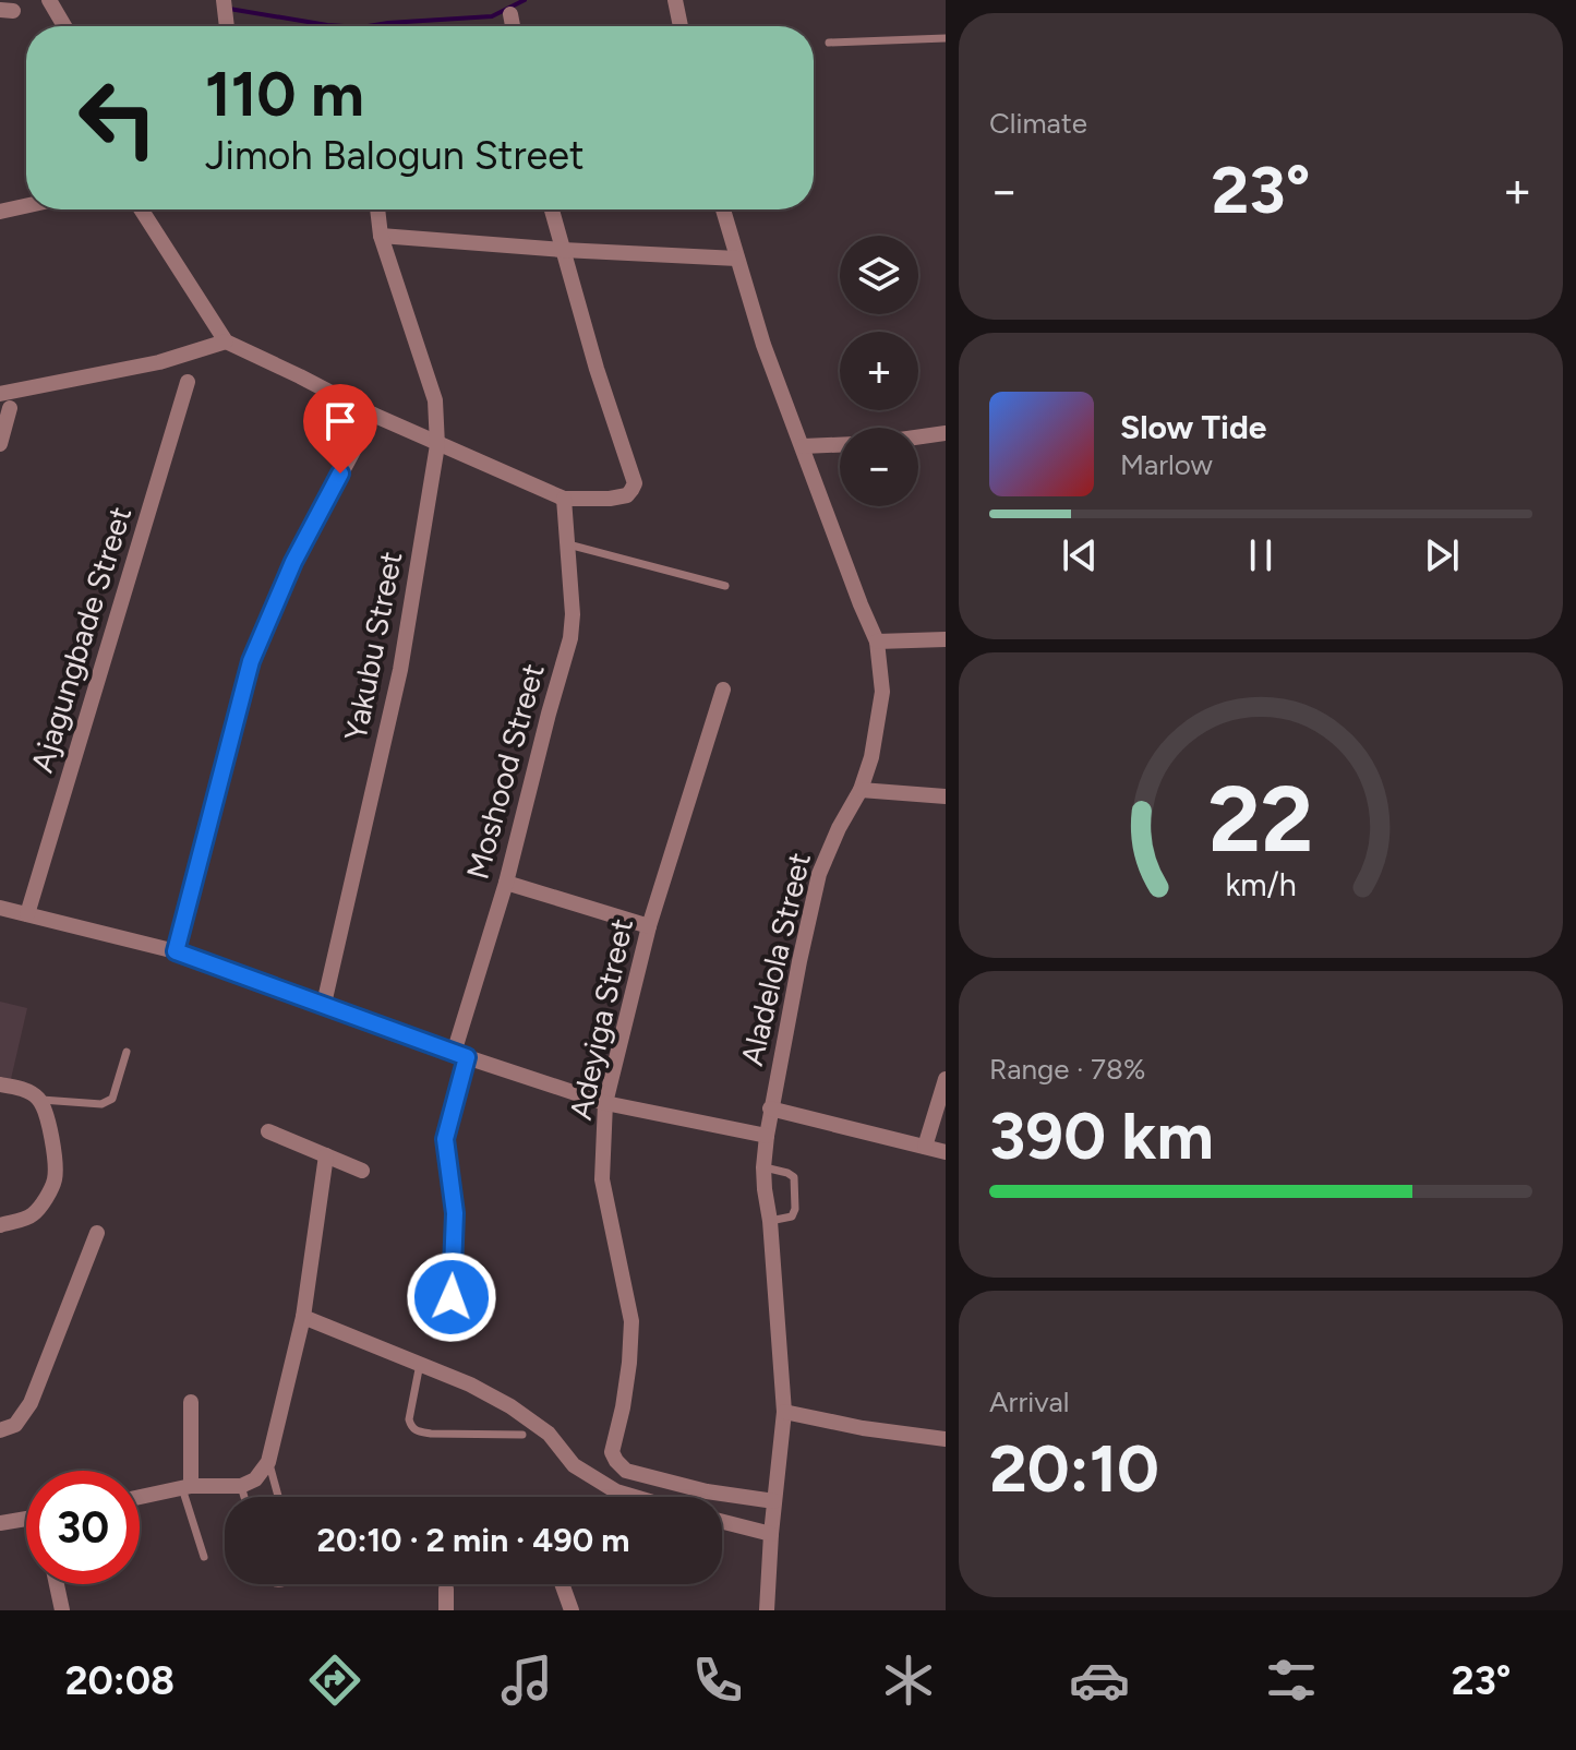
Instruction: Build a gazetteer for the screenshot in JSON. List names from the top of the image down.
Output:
{
  "streets": {
    "street": [
      "Ajagungbade Street",
      "Yakubu Street",
      "Moshood Street",
      "Aladelola Street",
      "Adeyiga Street"
    ]
  },
  "crossings": [
    ["Aladelola Street", "Adeyiga Street"]
  ],
  "page": {
    "tile": [
      "Climate",
      ["Range · 78%", "390 km"],
      ["Arrival", "20:10"]
    ],
    "turn": ["110 m", "Jimoh Balogun Street"],
    "heat": ["−", "23°", "+"],
    "map_buttons": ["+", "−"],
    "song": ["Slow Tide", "Marlow"],
    "limit": "30",
    "trip": "20:10 · 2 min · 490 m",
    "tabs": ["20:08", "23°"],
    "gauge": ["22", "km/h"]
  }
}
